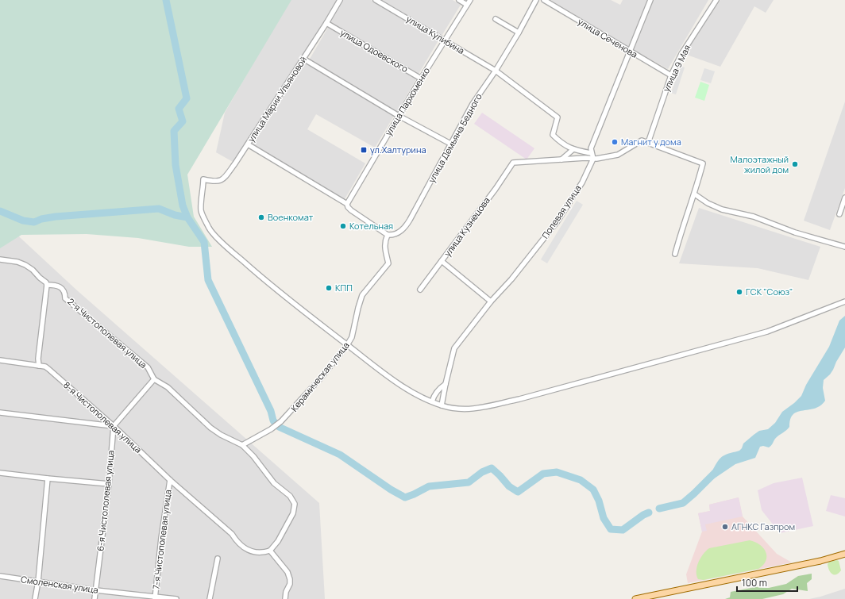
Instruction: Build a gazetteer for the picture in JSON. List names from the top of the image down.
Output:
{
  "streets": {
    "street": [
      "улица Кулибина",
      "улица Сеченова",
      "улица Одоевского",
      "улица 9 Мая",
      "улица Марии Ульяновой",
      "улица Пархоменко",
      "улица Демьяна Бедного",
      "Полевая улица",
      "улица Кузнецова",
      "2-я Чистополевая улица",
      "Керамическая улица",
      "8-я Чистополевая улица",
      "6-я Чистополевая улица",
      "7-я Чистополевая улица",
      "Смоленская улица"
    ]
  },
  "crossings": [
    ["улица Кулибина", "улица Пархоменко"],
    ["улица Кулибина", "улица Демьяна Бедного"],
    ["улица Сеченова", "улица 9 Мая"],
    ["улица Одоевского", "улица Марии Ульяновой"],
    ["улица Одоевского", "улица Пархоменко"],
    ["улица Марии Ульяновой", "Керамическая улица"],
    ["улица Демьяна Бедного", "Керамическая улица"],
    ["2-я Чистополевая улица", "Керамическая улица"],
    ["2-я Чистополевая улица", "8-я Чистополевая улица"],
    ["8-я Чистополевая улица", "6-я Чистополевая улица"],
    ["8-я Чистополевая улица", "7-я Чистополевая улица"],
    ["6-я Чистополевая улица", "Смоленская улица"],
    ["7-я Чистополевая улица", "Смоленская улица"]
  ],
  "places": {
    "other": [
      "Магнит у дома",
      "Малоэтажный жилой дом",
      "Военкомат",
      "Котельная",
      "КПП",
      "ГСК \"Союз\"",
      "АГНКС Газпром"
    ],
    "transit": ["ул.Халтурина"]
  },
  "scale_bar": "100 m"
}
